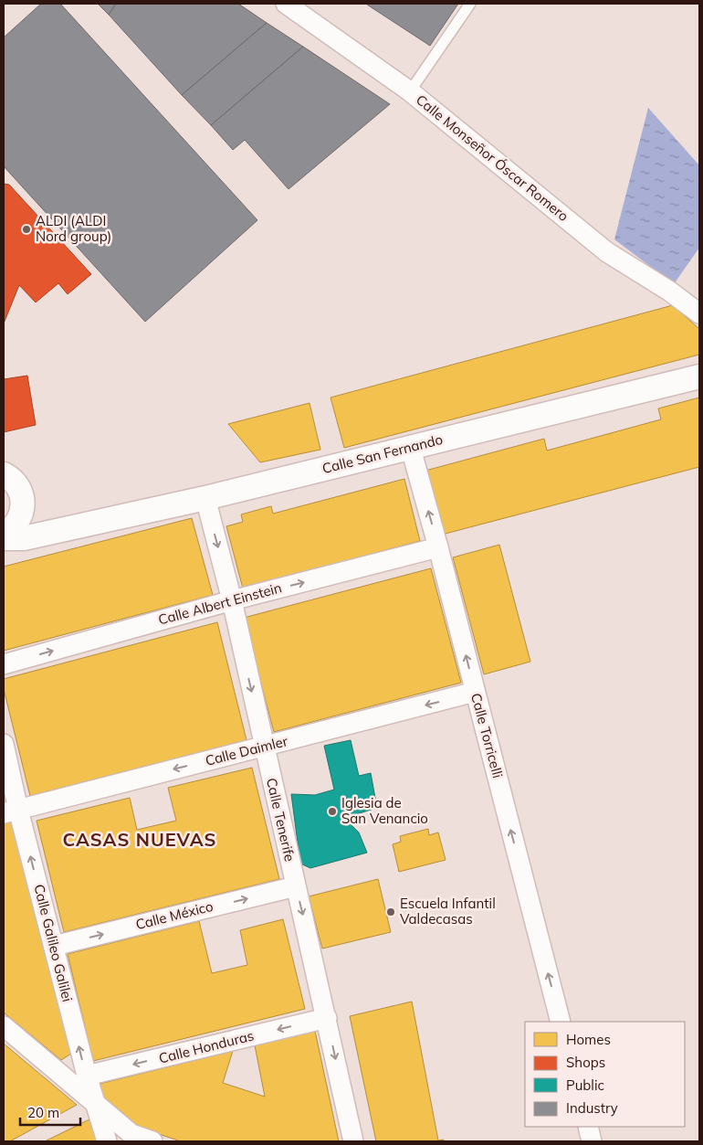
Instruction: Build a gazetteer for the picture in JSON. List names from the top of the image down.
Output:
{
  "streets": {
    "street": [
      "Calle Monseñor Óscar Romero",
      "Calle San Fernando",
      "Calle Albert Einstein",
      "Calle Torricelli",
      "Calle Daimler",
      "Calle Tenerife",
      "Calle México",
      "Calle Galileo Galilei",
      "Calle Honduras"
    ]
  },
  "crossings": [
    ["Calle San Fernando", "Calle Torricelli"],
    ["Calle San Fernando", "Calle Tenerife"],
    ["Calle Albert Einstein", "Calle Torricelli"],
    ["Calle Albert Einstein", "Calle Tenerife"],
    ["Calle Torricelli", "Calle Daimler"],
    ["Calle Daimler", "Calle Tenerife"],
    ["Calle Daimler", "Calle Galileo Galilei"],
    ["Calle Tenerife", "Calle México"],
    ["Calle Tenerife", "Calle Honduras"],
    ["Calle México", "Calle Galileo Galilei"],
    ["Calle Galileo Galilei", "Calle Honduras"]
  ],
  "one_way": [
    "Calle Albert Einstein",
    "Calle Torricelli",
    "Calle Daimler",
    "Calle Tenerife",
    "Calle México",
    "Calle Galileo Galilei",
    "Calle Honduras"
  ],
  "districts": ["CASAS NUEVAS"],
  "places": ["ALDI (ALDI Nord group)", "Iglesia de San Venancio", "Escuela Infantil Valdecasas"],
  "legend": [
    "Homes",
    "Shops",
    "Public",
    "Industry"
  ],
  "scale_bar": "20 m"
}
